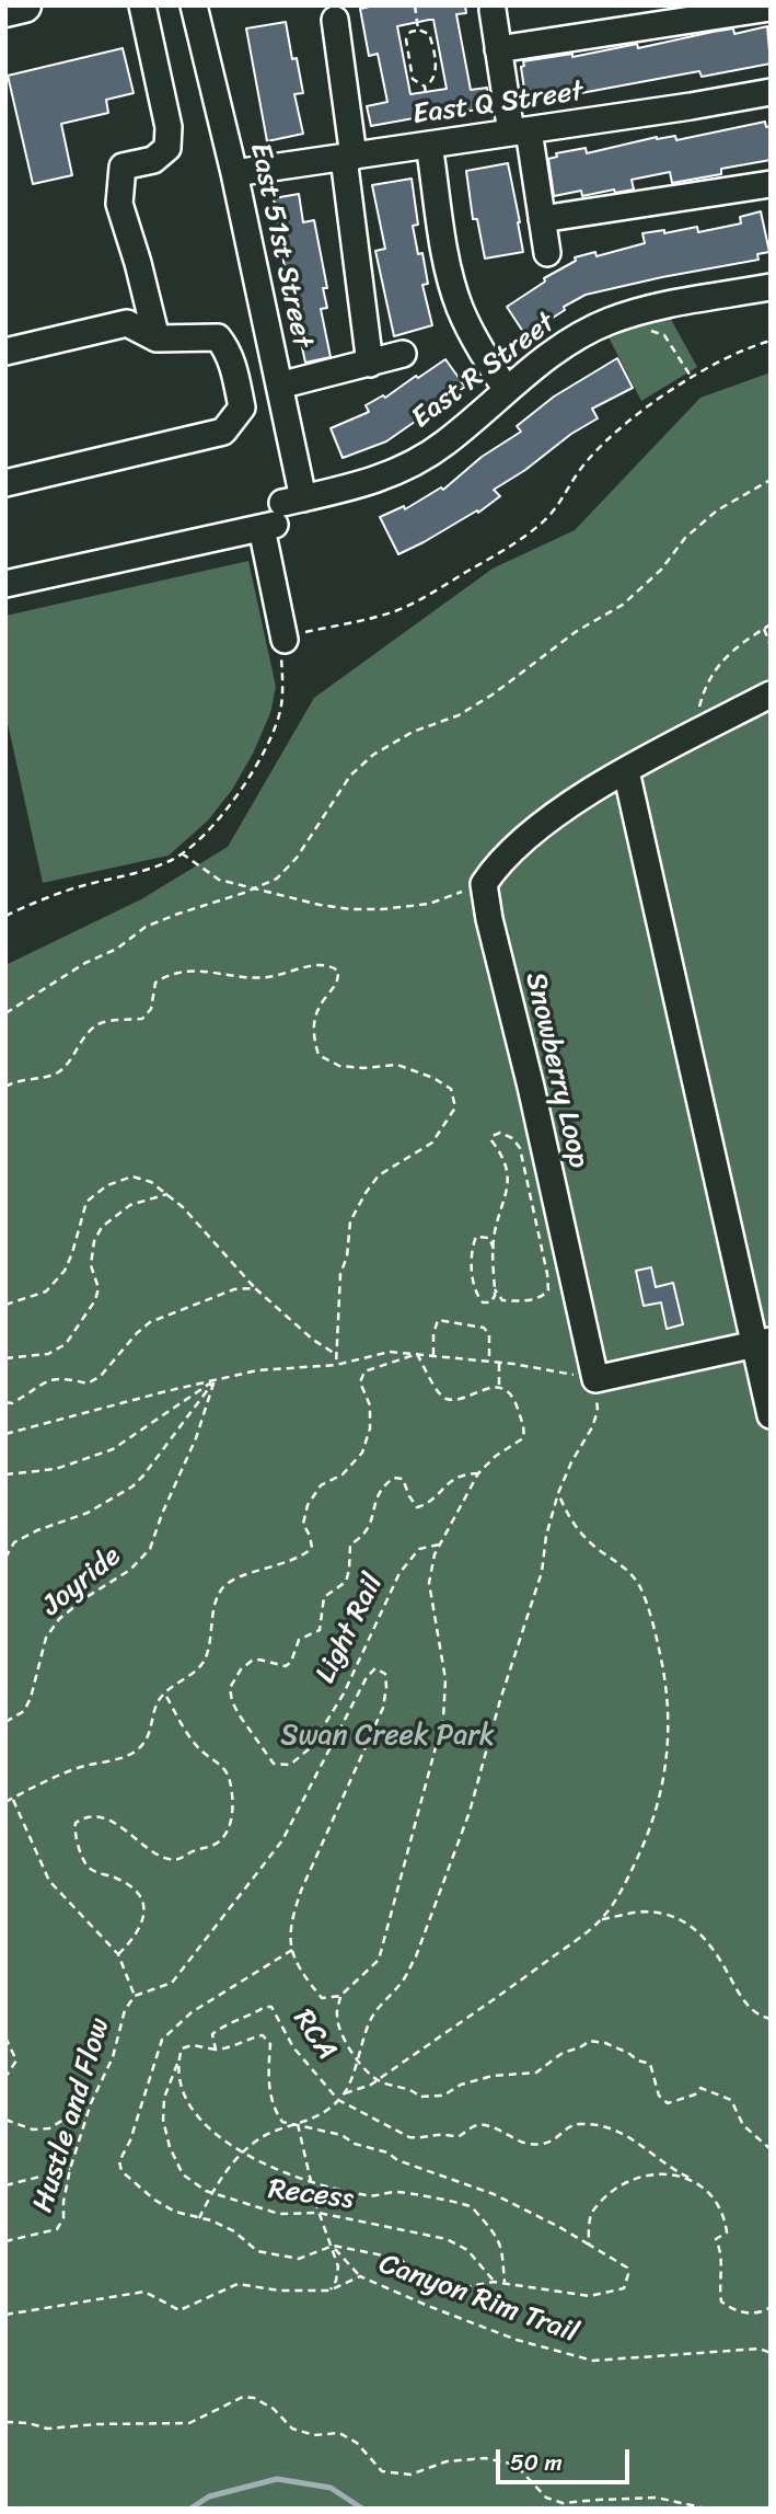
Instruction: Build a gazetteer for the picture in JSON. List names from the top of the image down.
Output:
{
  "streets": {
    "street": [
      "East Q Street",
      "East 51st Street",
      "East R Street",
      "Snowberry Loop"
    ],
    "path": [
      "Joyride",
      "Light Rail",
      "RCA",
      "Hustle and Flow",
      "Recess",
      "Canyon Rim Trail"
    ]
  },
  "crossings": [
    ["East Q Street", "East 51st Street"],
    ["East 51st Street", "East R Street"]
  ],
  "parks": ["Swan Creek Park"],
  "scale_bar": "50 m"
}
